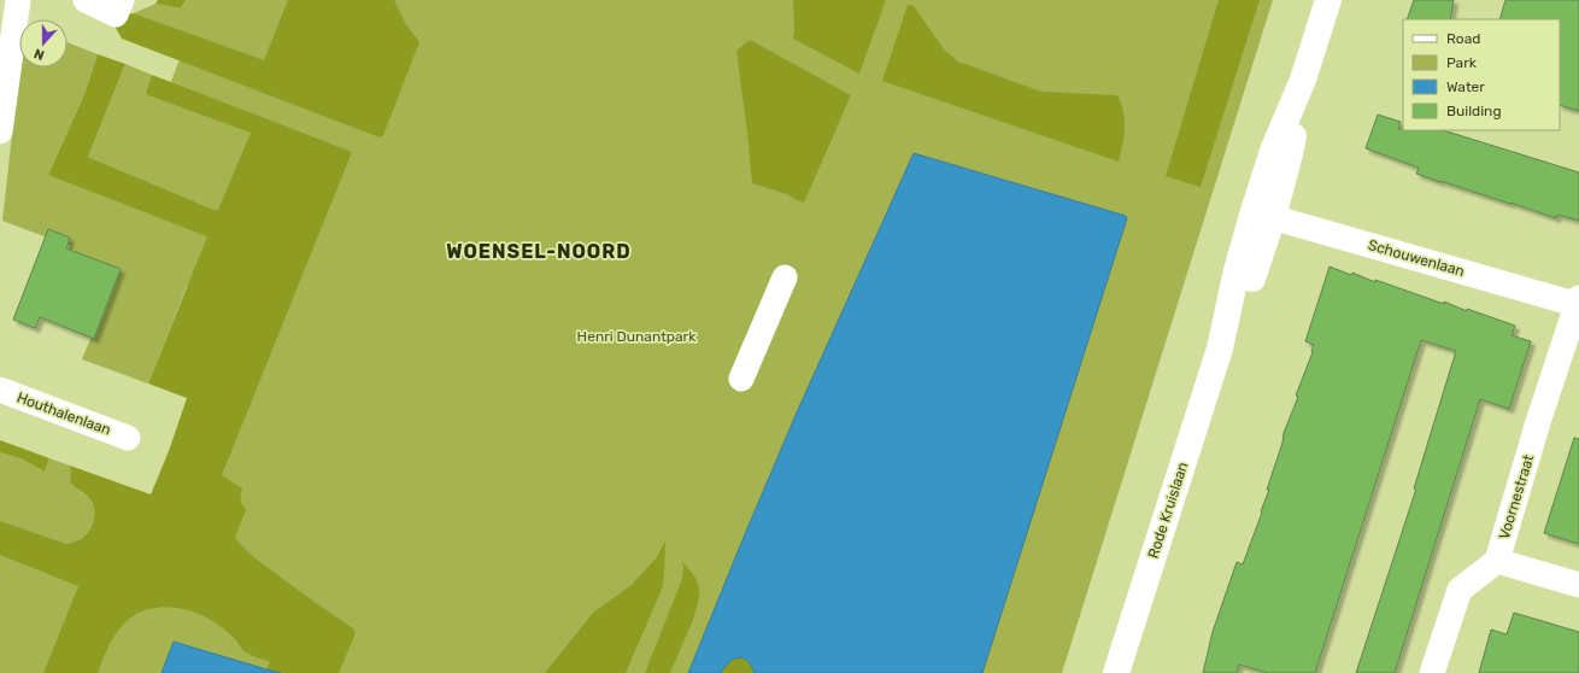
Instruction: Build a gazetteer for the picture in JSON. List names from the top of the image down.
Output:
{
  "streets": {
    "main road": ["Rode Kruislaan"],
    "street": ["Schouwenlaan", "Houthalenlaan", "Voornestraat"]
  },
  "crossings": [
    ["Schouwenlaan", "Voornestraat"],
    ["Schouwenlaan", "Rode Kruislaan"]
  ],
  "districts": ["WOENSEL-NOORD"],
  "parks": ["Henri Dunantpark"],
  "legend": [
    "Road",
    "Park",
    "Water",
    "Building"
  ],
  "north": "bottom"
}
